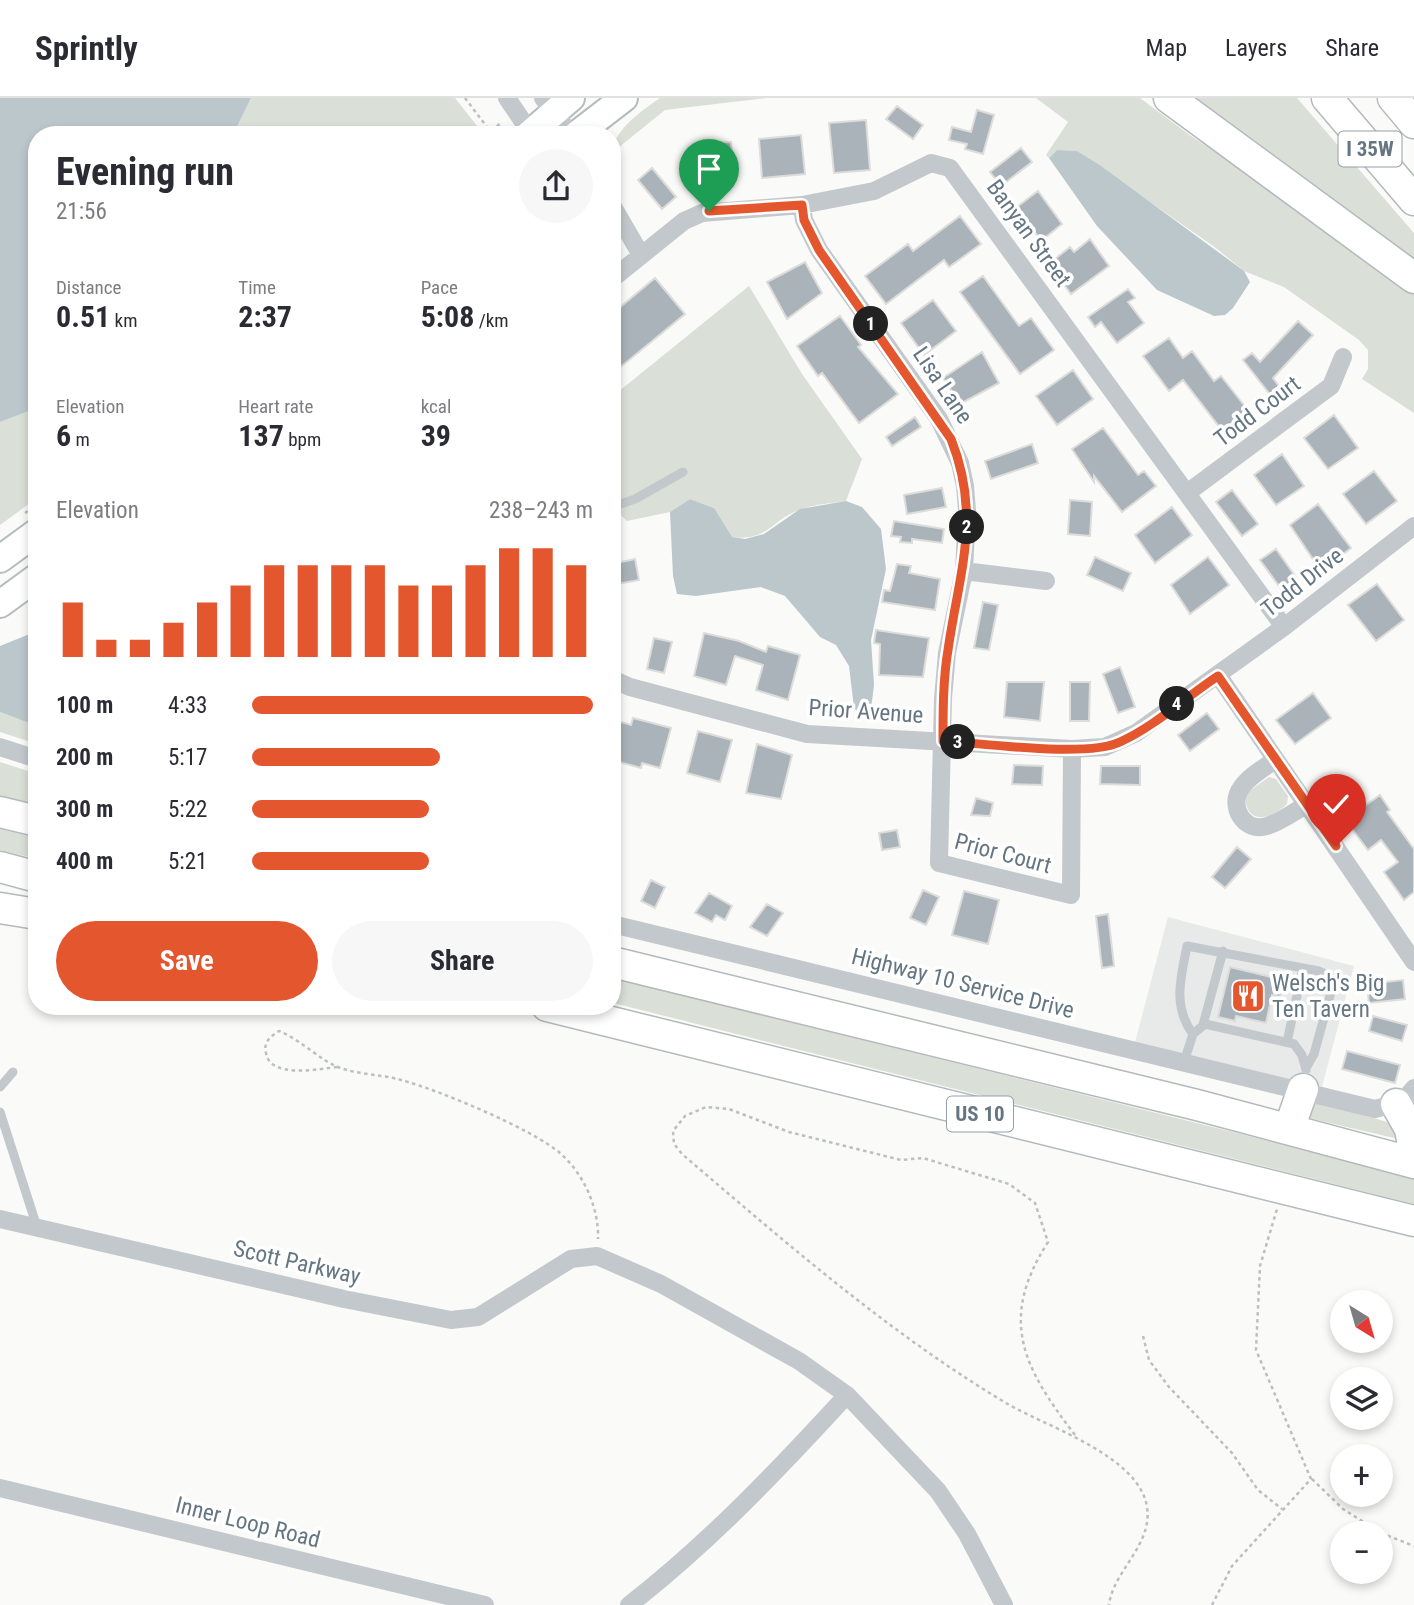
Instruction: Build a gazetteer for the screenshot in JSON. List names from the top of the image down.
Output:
{
  "streets": {
    "highway": ["I 35W", "US 10"],
    "street": [
      "Banyan Street",
      "Lisa Lane",
      "Todd Court",
      "Todd Drive",
      "Prior Avenue",
      "Prior Court",
      "Highway 10 Service Drive",
      "Scott Parkway",
      "Inner Loop Road"
    ]
  },
  "crossings": [
    ["Banyan Street", "Lisa Lane"],
    ["Banyan Street", "Todd Court"],
    ["Banyan Street", "Todd Drive"],
    ["Lisa Lane", "Prior Avenue"],
    ["Lisa Lane", "Prior Court"],
    ["Todd Drive", "Prior Avenue"],
    ["Prior Avenue", "Prior Court"]
  ],
  "places": {
    "restaurant": ["Welsch's Big Ten Tavern"]
  },
  "north": "bottom right",
  "page": {
    "header": "Sprintly",
    "nav": ["Map", "Layers", "Share"],
    "heading": ["Evening run", "21:56"],
    "stats": [
      ["Distance", "0.51 km"],
      ["Time", "2:37"],
      ["Pace", "5:08 /km"],
      ["Elevation", "6 m"],
      ["Heart rate", "137 bpm"],
      ["kcal", "39"]
    ],
    "pins": [
      "1",
      "2",
      "4",
      "3"
    ],
    "chart": ["Elevation", "238–243 m"],
    "list": [
      {
        "name": "100 m",
        "note": "4:33"
      },
      {
        "name": "200 m",
        "note": "5:17"
      },
      {
        "name": "300 m",
        "note": "5:22"
      },
      {
        "name": "400 m",
        "note": "5:21"
      }
    ],
    "buttons": ["Save", "Share"],
    "map_buttons": ["+", "−"]
  }
}
